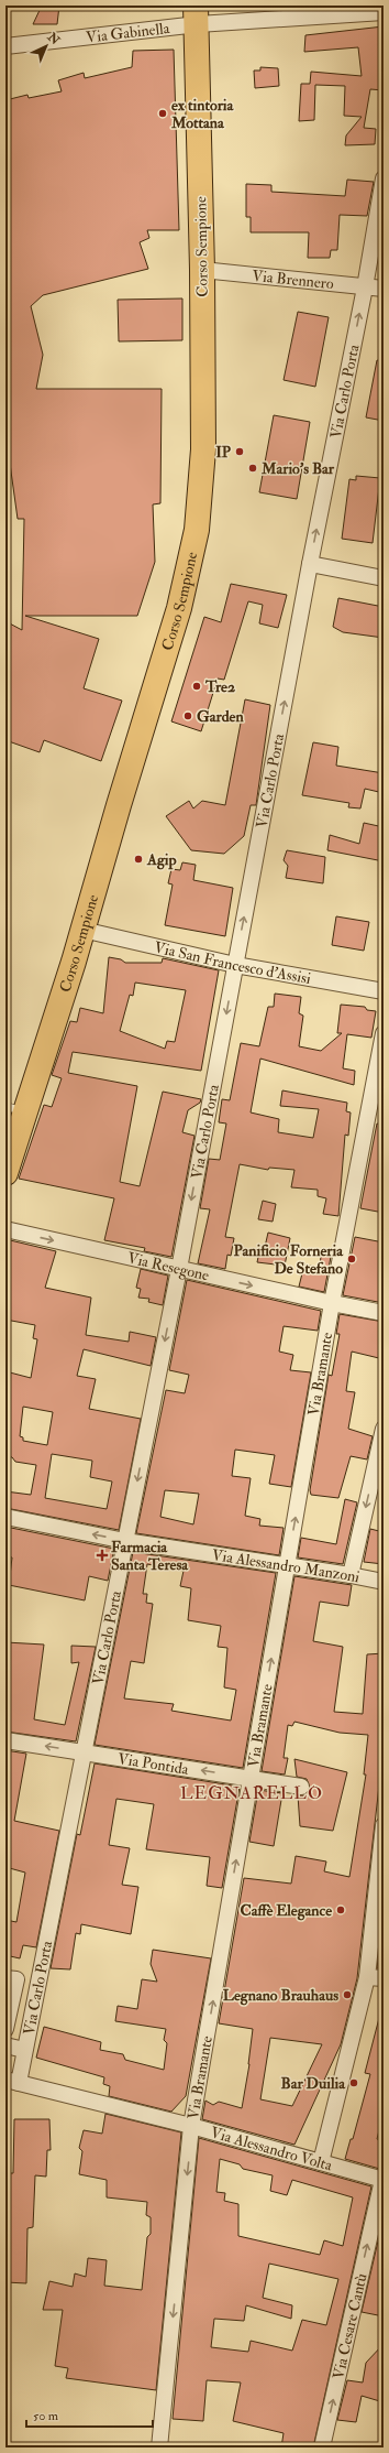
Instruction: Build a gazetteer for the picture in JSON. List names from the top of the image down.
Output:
{
  "streets": {
    "main road": ["Corso Sempione"],
    "street": [
      "Via Gabinella",
      "Via Brennero",
      "Via Carlo Porta",
      "Via San Francesco d'Assisi",
      "Via Resegone",
      "Via Bramante",
      "Via Alessandro Manzoni",
      "Via Pontida",
      "Via Alessandro Volta",
      "Via Cesare Cantù"
    ]
  },
  "crossings": [
    ["Via Gabinella", "Corso Sempione"],
    ["Corso Sempione", "Via Brennero"],
    ["Corso Sempione", "Via San Francesco d'Assisi"],
    ["Via Brennero", "Via Carlo Porta"],
    ["Via Carlo Porta", "Via San Francesco d'Assisi"],
    ["Via Carlo Porta", "Via Resegone"],
    ["Via Carlo Porta", "Via Alessandro Manzoni"],
    ["Via Carlo Porta", "Via Pontida"],
    ["Via Carlo Porta", "Via Alessandro Volta"],
    ["Via Resegone", "Via Bramante"],
    ["Via Bramante", "Via Alessandro Manzoni"],
    ["Via Bramante", "Via Pontida"],
    ["Via Bramante", "Via Alessandro Volta"],
    ["Via Alessandro Volta", "Via Cesare Cantù"]
  ],
  "one_way": ["Via Resegone", "Via Pontida", "Via Cesare Cantù"],
  "districts": ["LEGNARELLO"],
  "places": {
    "other": [
      "ex tintoria Mottana",
      "IP",
      "Mario's Bar",
      "Tre2",
      "Garden",
      "Agip",
      "Panificio Forneria De Stefano",
      "Caffè Elegance",
      "Legnano Brauhaus",
      "Bar Duilia"
    ],
    "health": ["Farmacia Santa Teresa"]
  },
  "scale_bar": "50 m",
  "north": "top right"
}
